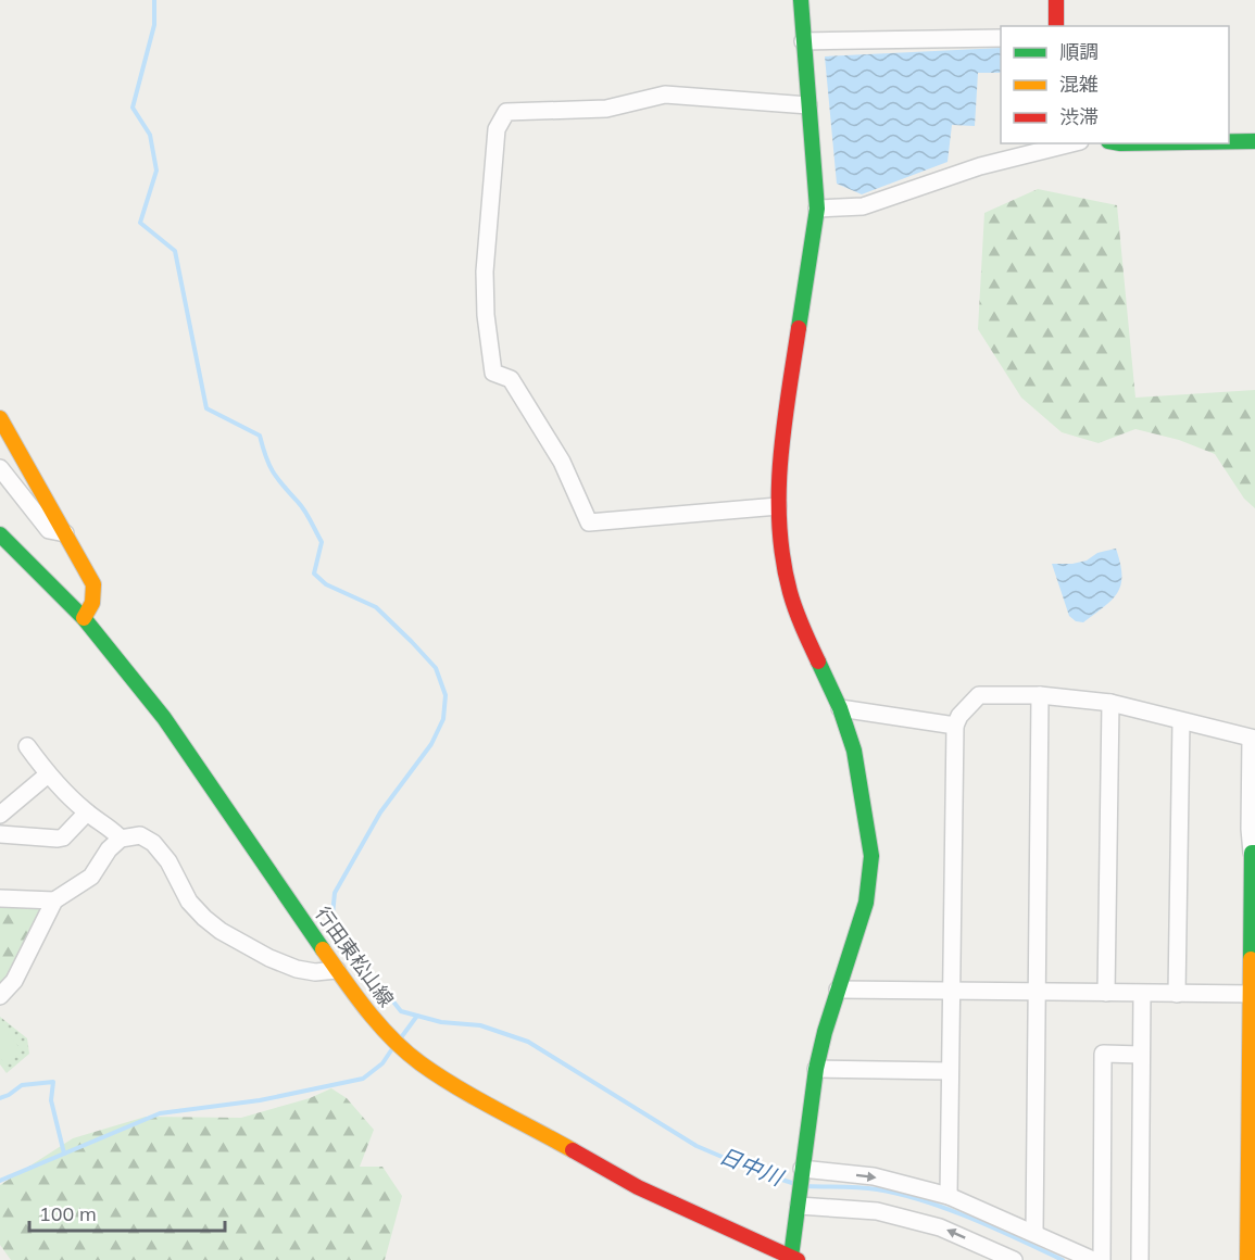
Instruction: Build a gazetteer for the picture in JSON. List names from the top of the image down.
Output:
{
  "streets": {
    "street": ["行田東松山線"]
  },
  "water": ["日中川"],
  "legend": ["順調", "混雑", "渋滞"],
  "scale_bar": "100 m"
}
